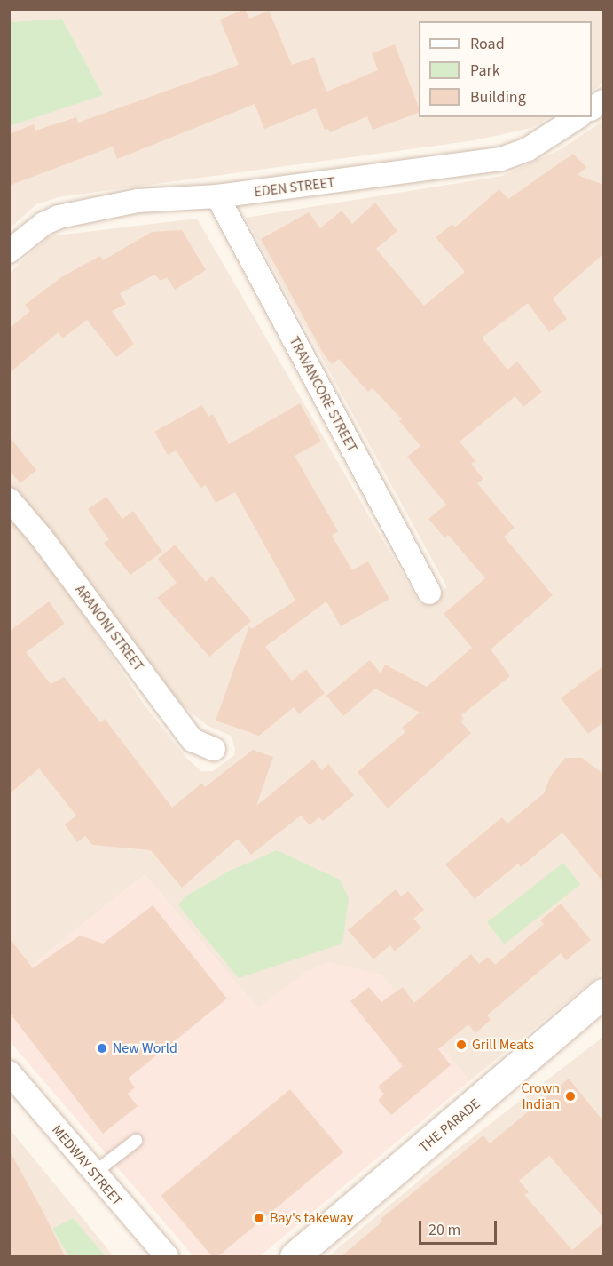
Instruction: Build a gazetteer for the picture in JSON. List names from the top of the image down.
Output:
{
  "streets": {
    "main road": ["THE PARADE"],
    "street": [
      "EDEN STREET",
      "TRAVANCORE STREET",
      "ARANONI STREET",
      "MEDWAY STREET"
    ]
  },
  "crossings": [
    ["EDEN STREET", "TRAVANCORE STREET"]
  ],
  "places": [
    "Grill Meats",
    "New World",
    "Crown Indian",
    "Bay's takeway"
  ],
  "legend": ["Road", "Park", "Building"],
  "scale_bar": "20 m"
}
